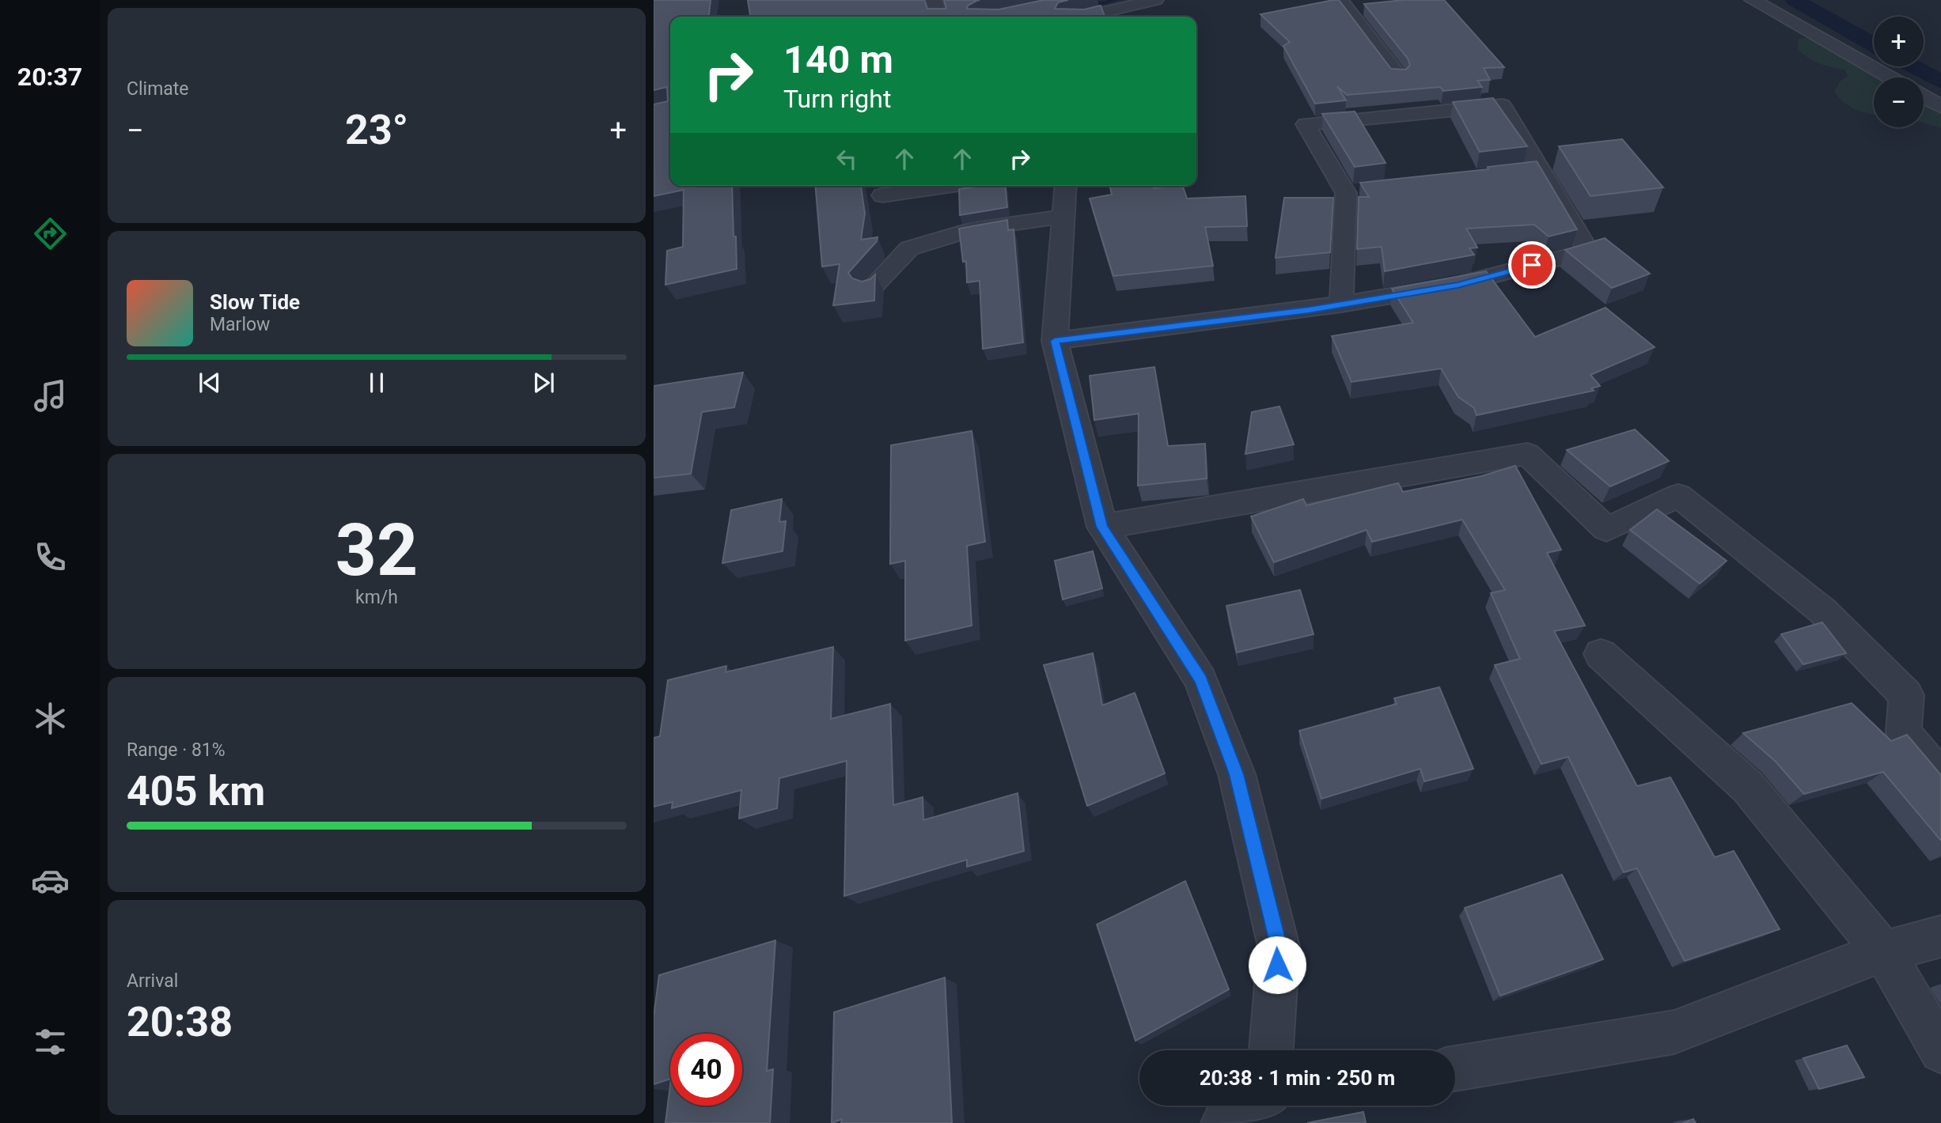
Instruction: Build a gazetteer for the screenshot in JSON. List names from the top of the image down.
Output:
{
  "page": {
    "tabs": "20:37",
    "tile": [
      "Climate",
      ["32", "km/h"],
      ["Range · 81%", "405 km"],
      ["Arrival", "20:38"]
    ],
    "map_buttons": ["+", "−"],
    "turn": ["140 m", "Turn right"],
    "heat": ["−", "23°", "+"],
    "song": ["Slow Tide", "Marlow"],
    "limit": "40",
    "trip": "20:38 · 1 min · 250 m"
  }
}
